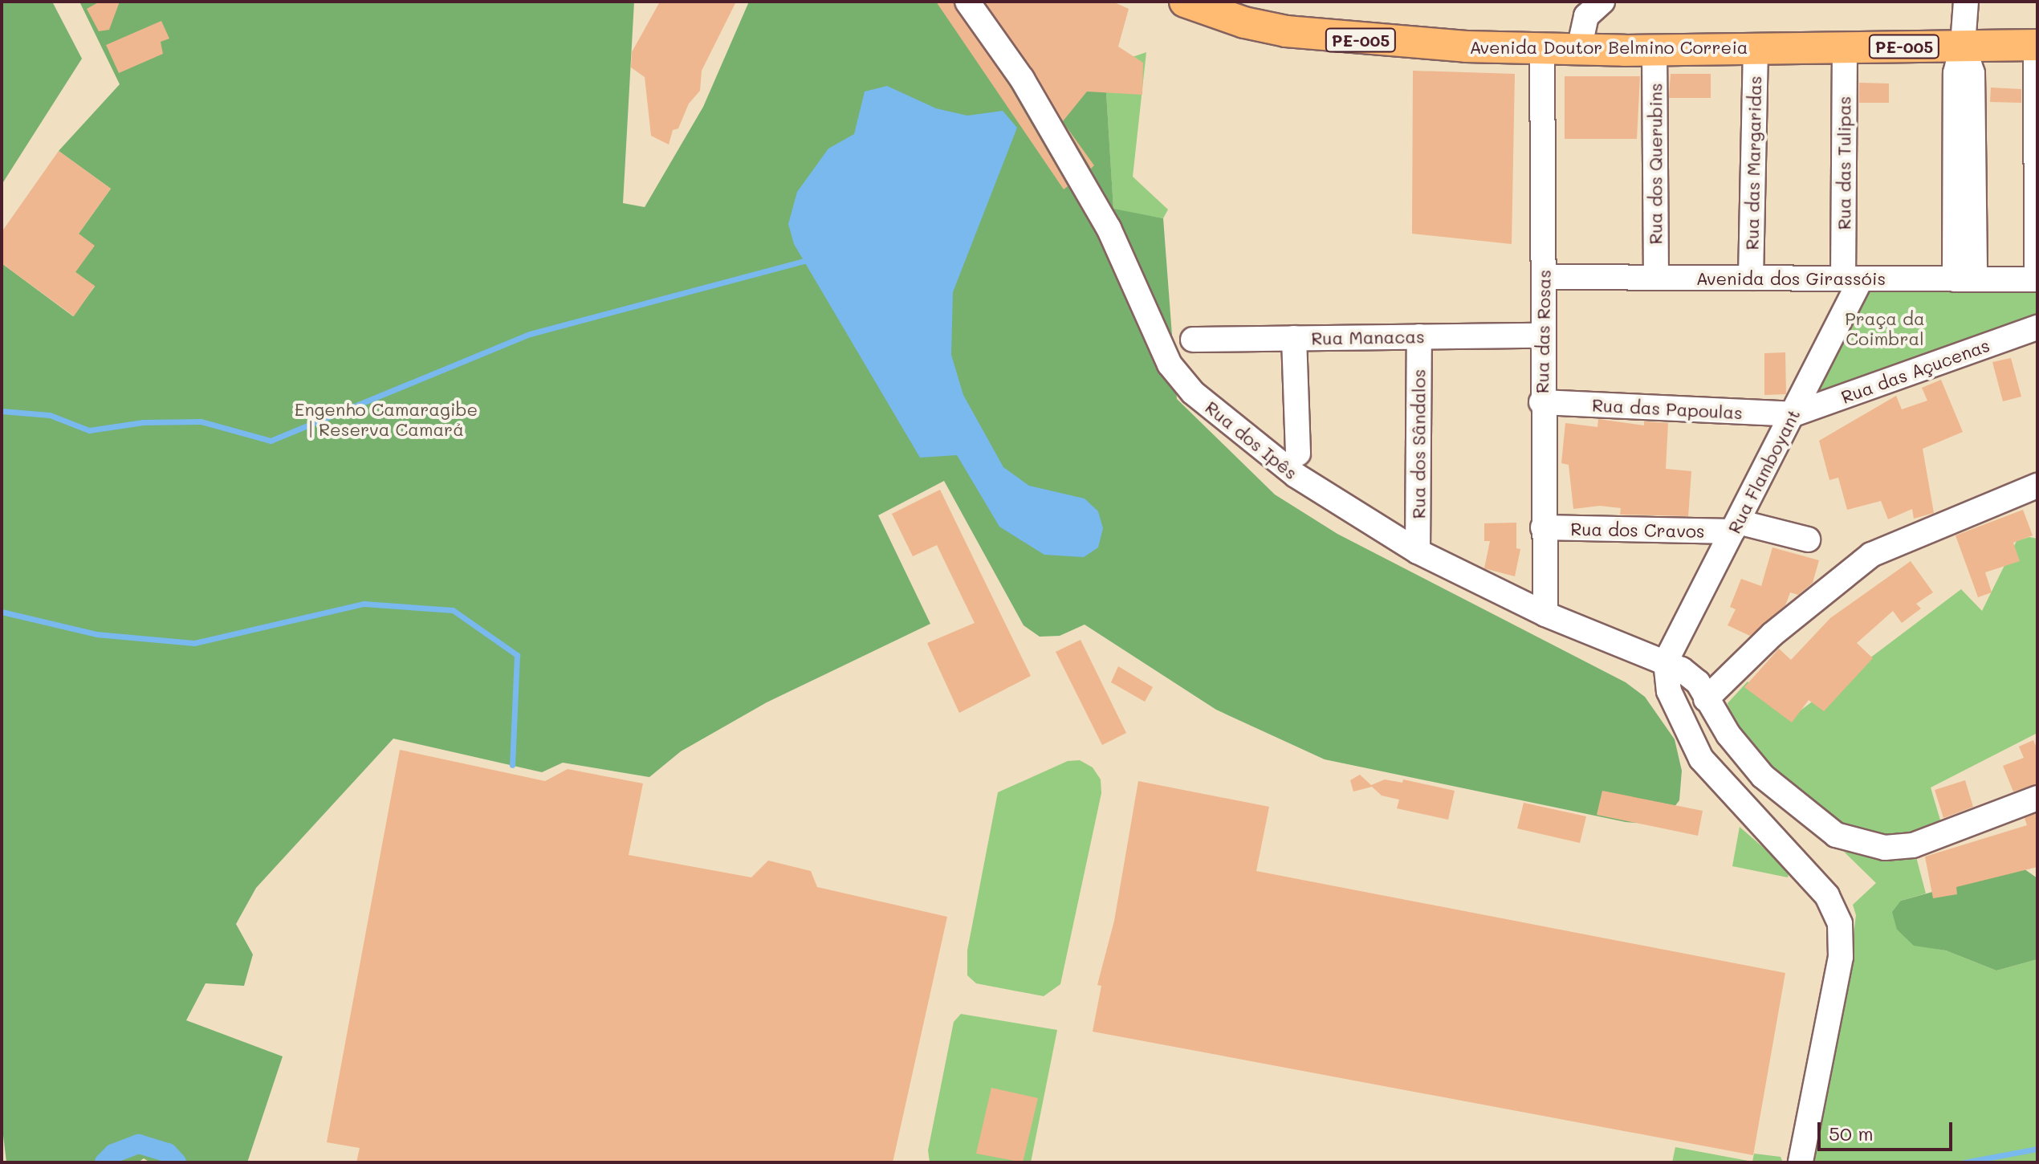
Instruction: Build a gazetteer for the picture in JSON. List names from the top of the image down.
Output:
{
  "streets": {
    "main road": ["PE-005", "Avenida Doutor Belmino Correia"],
    "street": [
      "Rua das Margaridas",
      "Rua das Tulipas",
      "Rua dos Querubins",
      "Avenida dos Girassóis",
      "Rua das Rosas",
      "Rua Manacas",
      "Rua das Açucenas",
      "Rua das Papoulas",
      "Rua dos Ipês",
      "Rua dos Sândalos",
      "Rua Flamboyant",
      "Rua dos Cravos"
    ]
  },
  "crossings": [
    ["Avenida Doutor Belmino Correia", "Rua das Margaridas"],
    ["Avenida Doutor Belmino Correia", "Rua das Tulipas"],
    ["Avenida Doutor Belmino Correia", "Rua dos Querubins"],
    ["Avenida Doutor Belmino Correia", "Rua das Rosas"],
    ["Rua das Margaridas", "Avenida dos Girassóis"],
    ["Rua das Tulipas", "Avenida dos Girassóis"],
    ["Rua das Tulipas", "Rua Flamboyant"],
    ["Rua dos Querubins", "Avenida dos Girassóis"],
    ["Avenida dos Girassóis", "Rua das Rosas"],
    ["Avenida dos Girassóis", "Rua Flamboyant"],
    ["Rua das Rosas", "Rua Manacas"],
    ["Rua das Rosas", "Rua das Papoulas"],
    ["Rua das Rosas", "Rua dos Ipês"],
    ["Rua das Rosas", "Rua dos Cravos"],
    ["Rua Manacas", "Rua dos Ipês"],
    ["Rua Manacas", "Rua dos Sândalos"],
    ["Rua das Açucenas", "Rua das Papoulas"],
    ["Rua das Açucenas", "Rua Flamboyant"],
    ["Rua das Papoulas", "Rua Flamboyant"],
    ["Rua dos Ipês", "Rua dos Sândalos"],
    ["Rua dos Ipês", "Rua Flamboyant"],
    ["Rua Flamboyant", "Rua dos Cravos"]
  ],
  "parks": ["Praça da Coimbral", "Engenho Camaragibe | Reserva Camará"],
  "scale_bar": "50 m"
}
